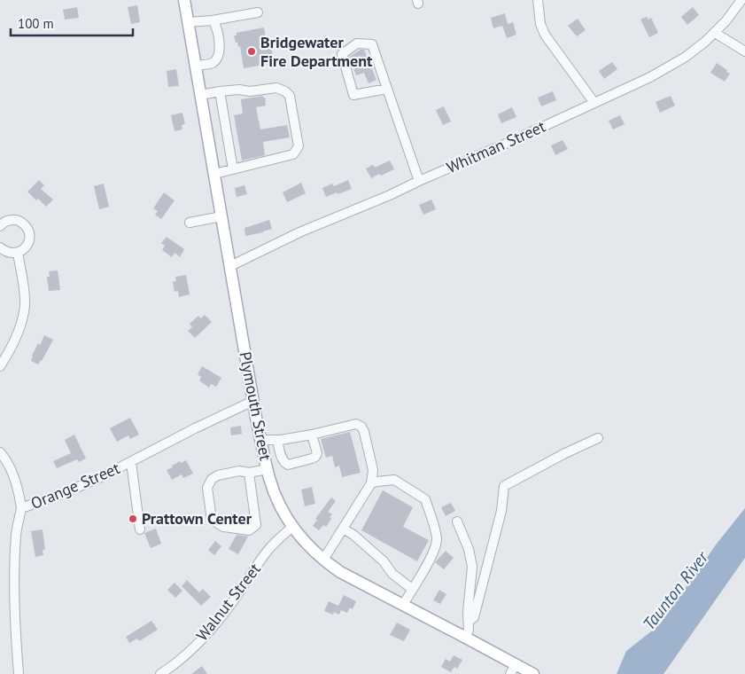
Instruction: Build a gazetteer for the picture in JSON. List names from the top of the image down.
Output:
{
  "streets": {
    "main road": ["Plymouth Street"],
    "street": ["Whitman Street", "Orange Street", "Walnut Street"]
  },
  "crossings": [
    ["Whitman Street", "Plymouth Street"],
    ["Plymouth Street", "Orange Street"],
    ["Plymouth Street", "Walnut Street"]
  ],
  "water": ["Taunton River"],
  "places": ["Bridgewater Fire Department", "Prattown Center"],
  "scale_bar": "100 m"
}
